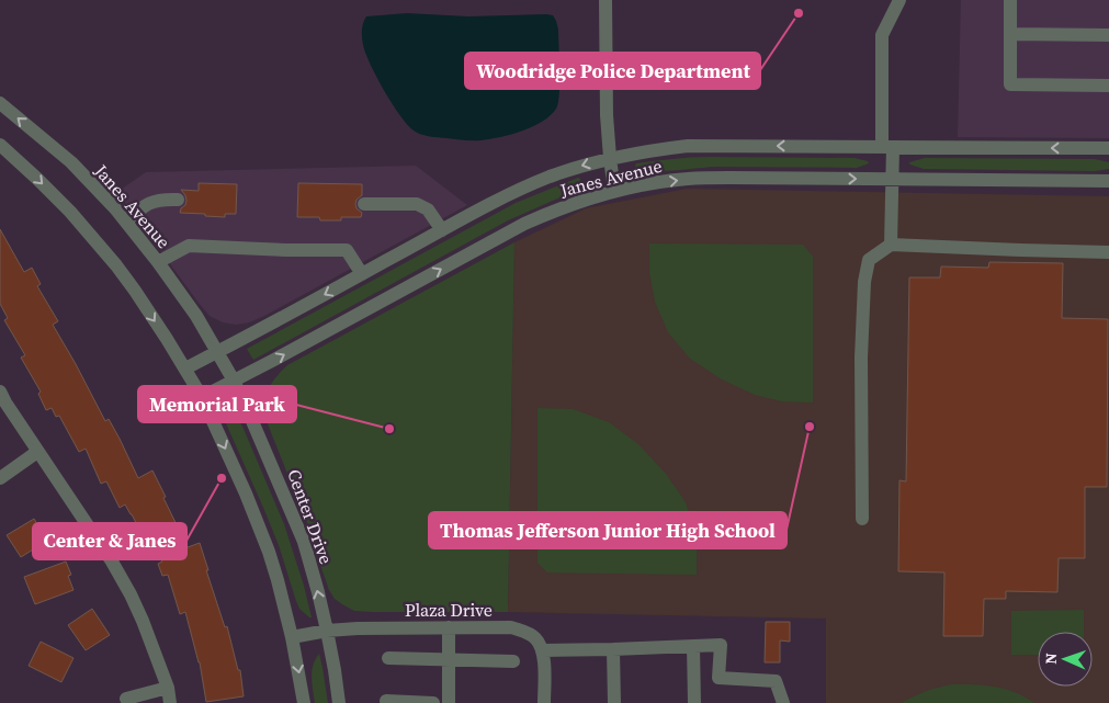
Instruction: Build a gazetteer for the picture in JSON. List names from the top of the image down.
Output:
{
  "streets": {
    "street": ["Janes Avenue", "Center Drive", "Plaza Drive"]
  },
  "crossings": [
    ["Janes Avenue", "Center Drive"],
    ["Center Drive", "Plaza Drive"]
  ],
  "places": [
    "Woodridge Police Department",
    "Thomas Jefferson Junior High School",
    "Memorial Park",
    "Center & Janes"
  ],
  "north": "left"
}
